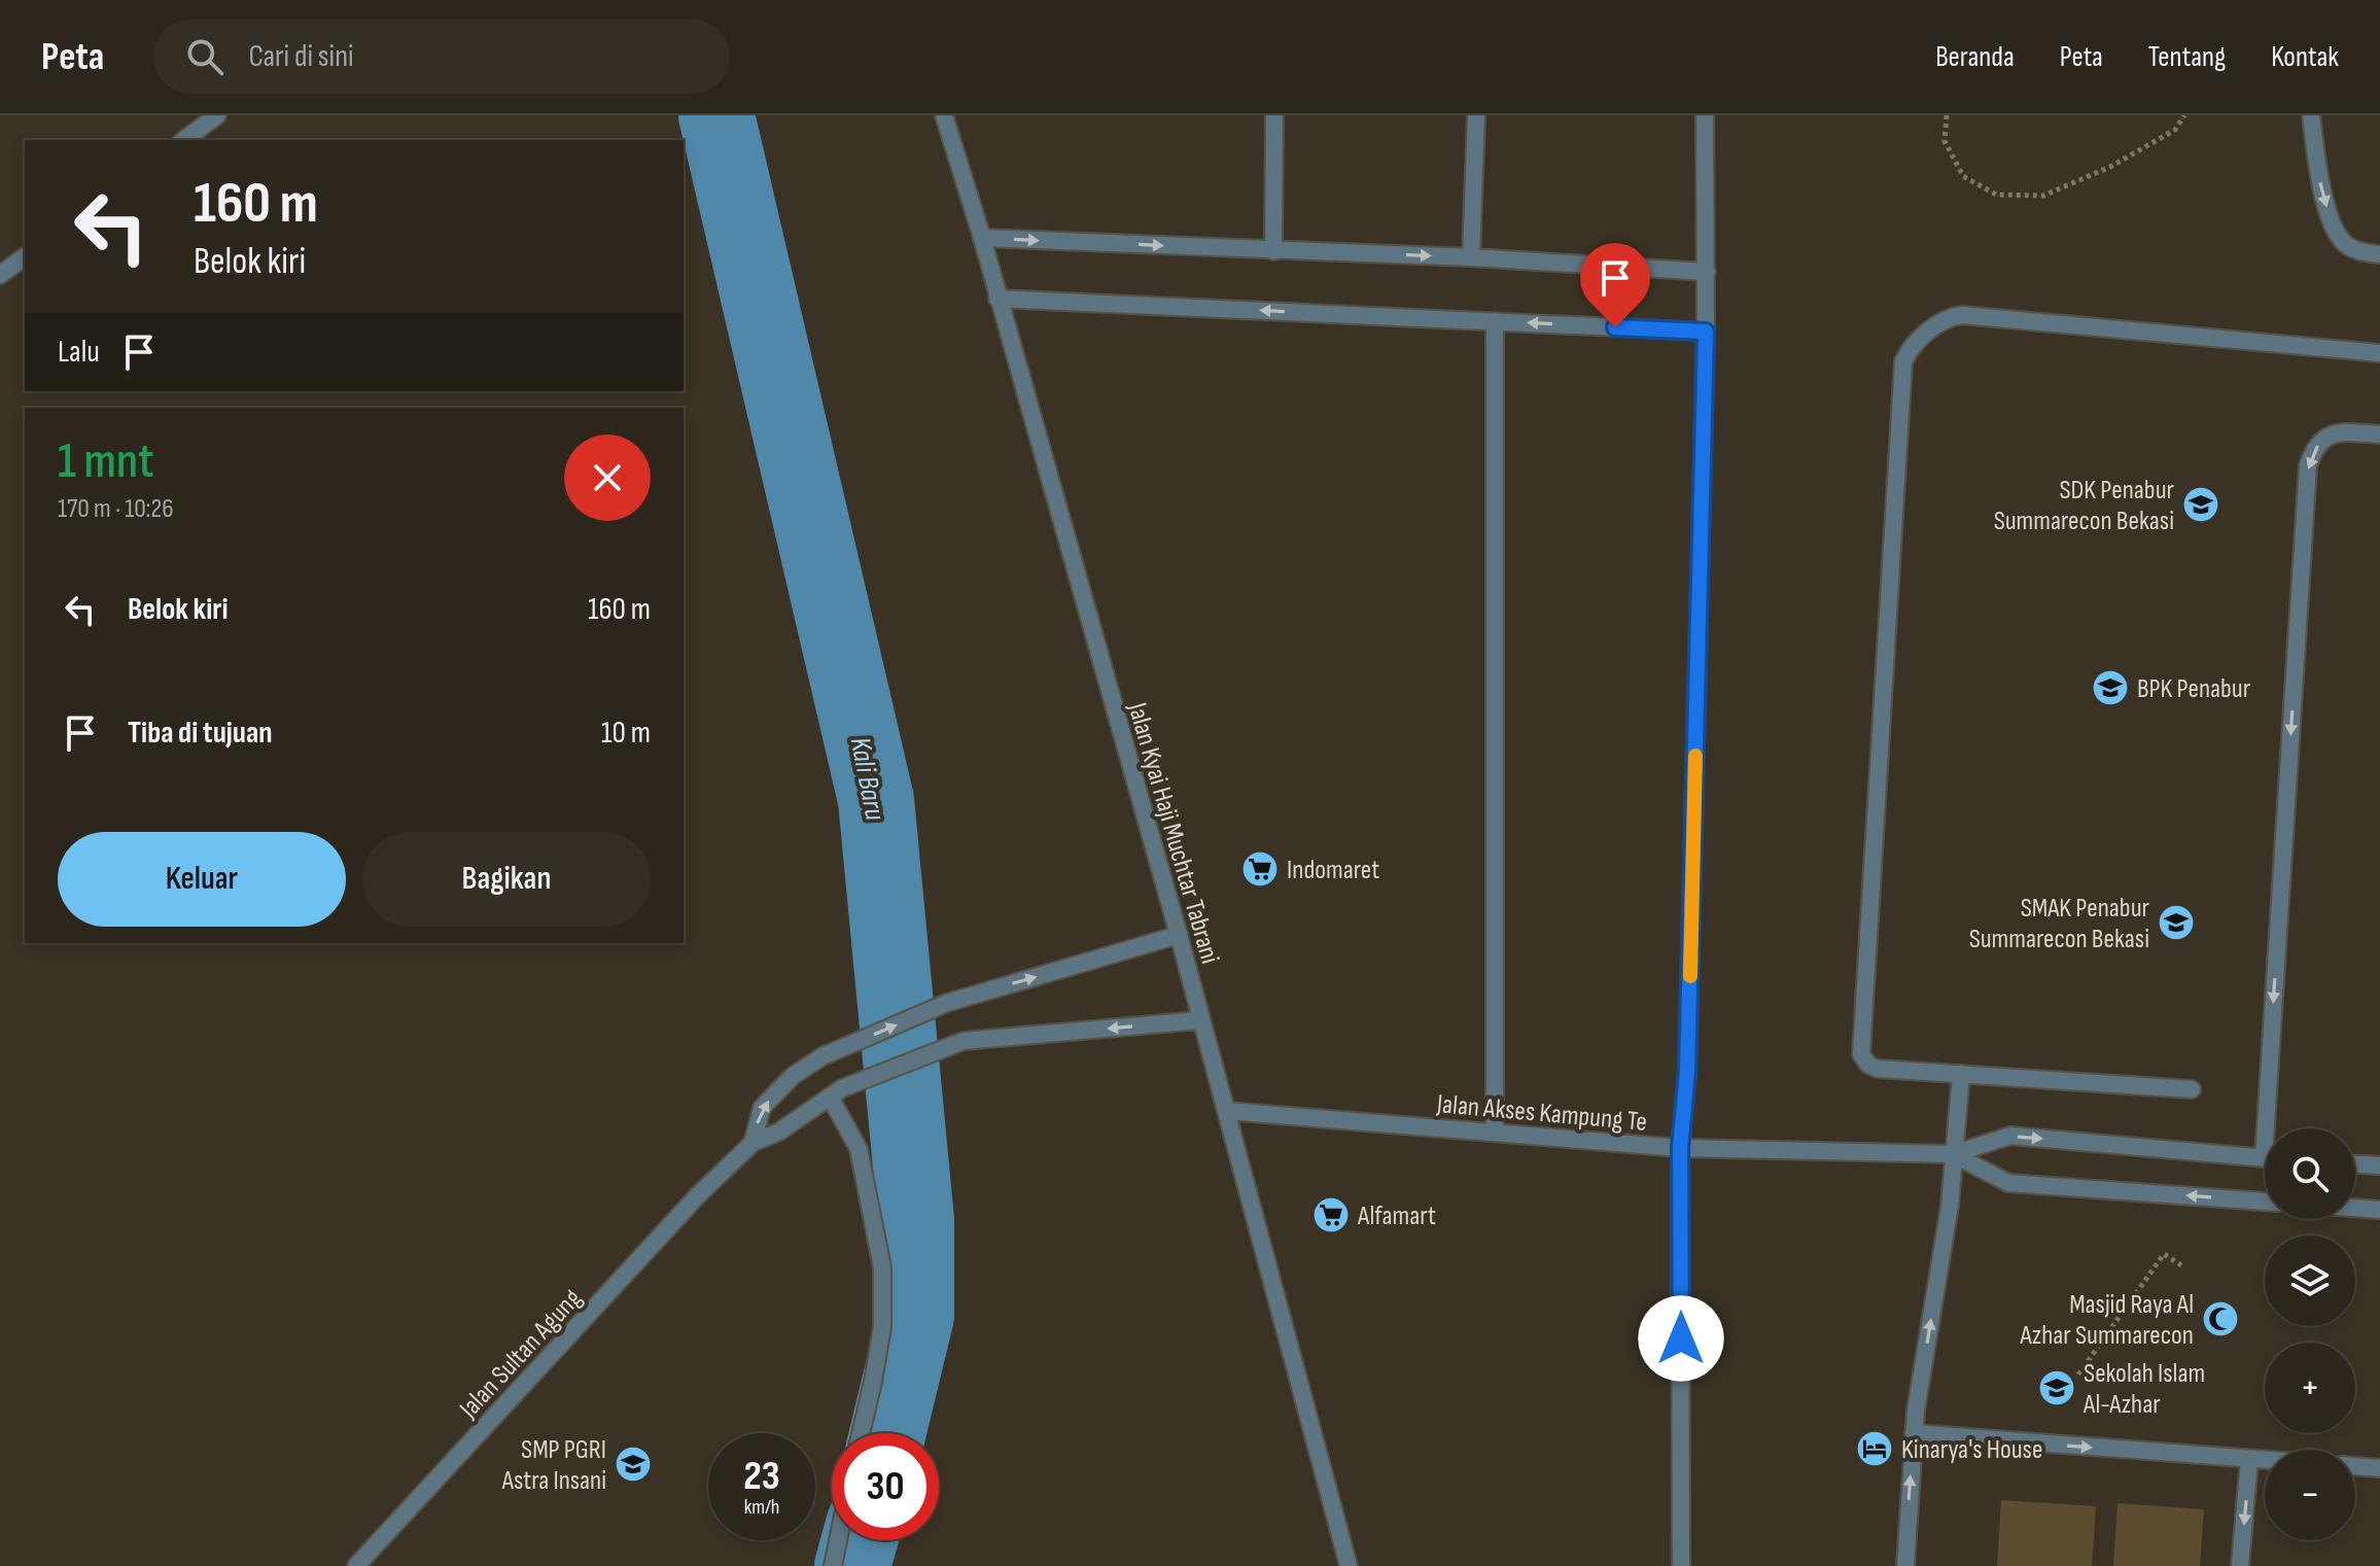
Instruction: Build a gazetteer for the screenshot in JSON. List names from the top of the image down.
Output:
{
  "streets": {
    "street": ["Jalan Kyai Haji Muchtar Tabrani", "Jalan Akses Kampung Te", "Jalan Sultan Agung"]
  },
  "crossings": [
    ["Jalan Kyai Haji Muchtar Tabrani", "Jalan Akses Kampung Te"]
  ],
  "water": ["Kali Baru"],
  "places": {
    "school or university": [
      "SDK Penabur Summarecon Bekasi",
      "BPK Penabur",
      "SMAK Penabur Summarecon Bekasi",
      "Sekolah Islam Al-Azhar",
      "SMP PGRI Astra Insani"
    ],
    "supermarket": ["Indomaret", "Alfamart"],
    "mosque": ["Masjid Raya Al Azhar Summarecon"],
    "hotel": ["Kinarya's House"]
  },
  "page": {
    "header": "Peta",
    "search": "Cari di sini",
    "nav": [
      "Beranda",
      "Peta",
      "Tentang",
      "Kontak"
    ],
    "turn": ["160 m", "Belok kiri"],
    "then": "Lalu",
    "heading": ["1 mnt", "170 m · 10:26"],
    "list": [
      {
        "name": "Belok kiri",
        "value": "160 m"
      },
      {
        "name": "Tiba di tujuan",
        "value": "10 m"
      }
    ],
    "buttons": ["Keluar", "Bagikan"],
    "map_buttons": ["+", "−"],
    "speed": "23 km/h",
    "limit": "30"
  }
}
